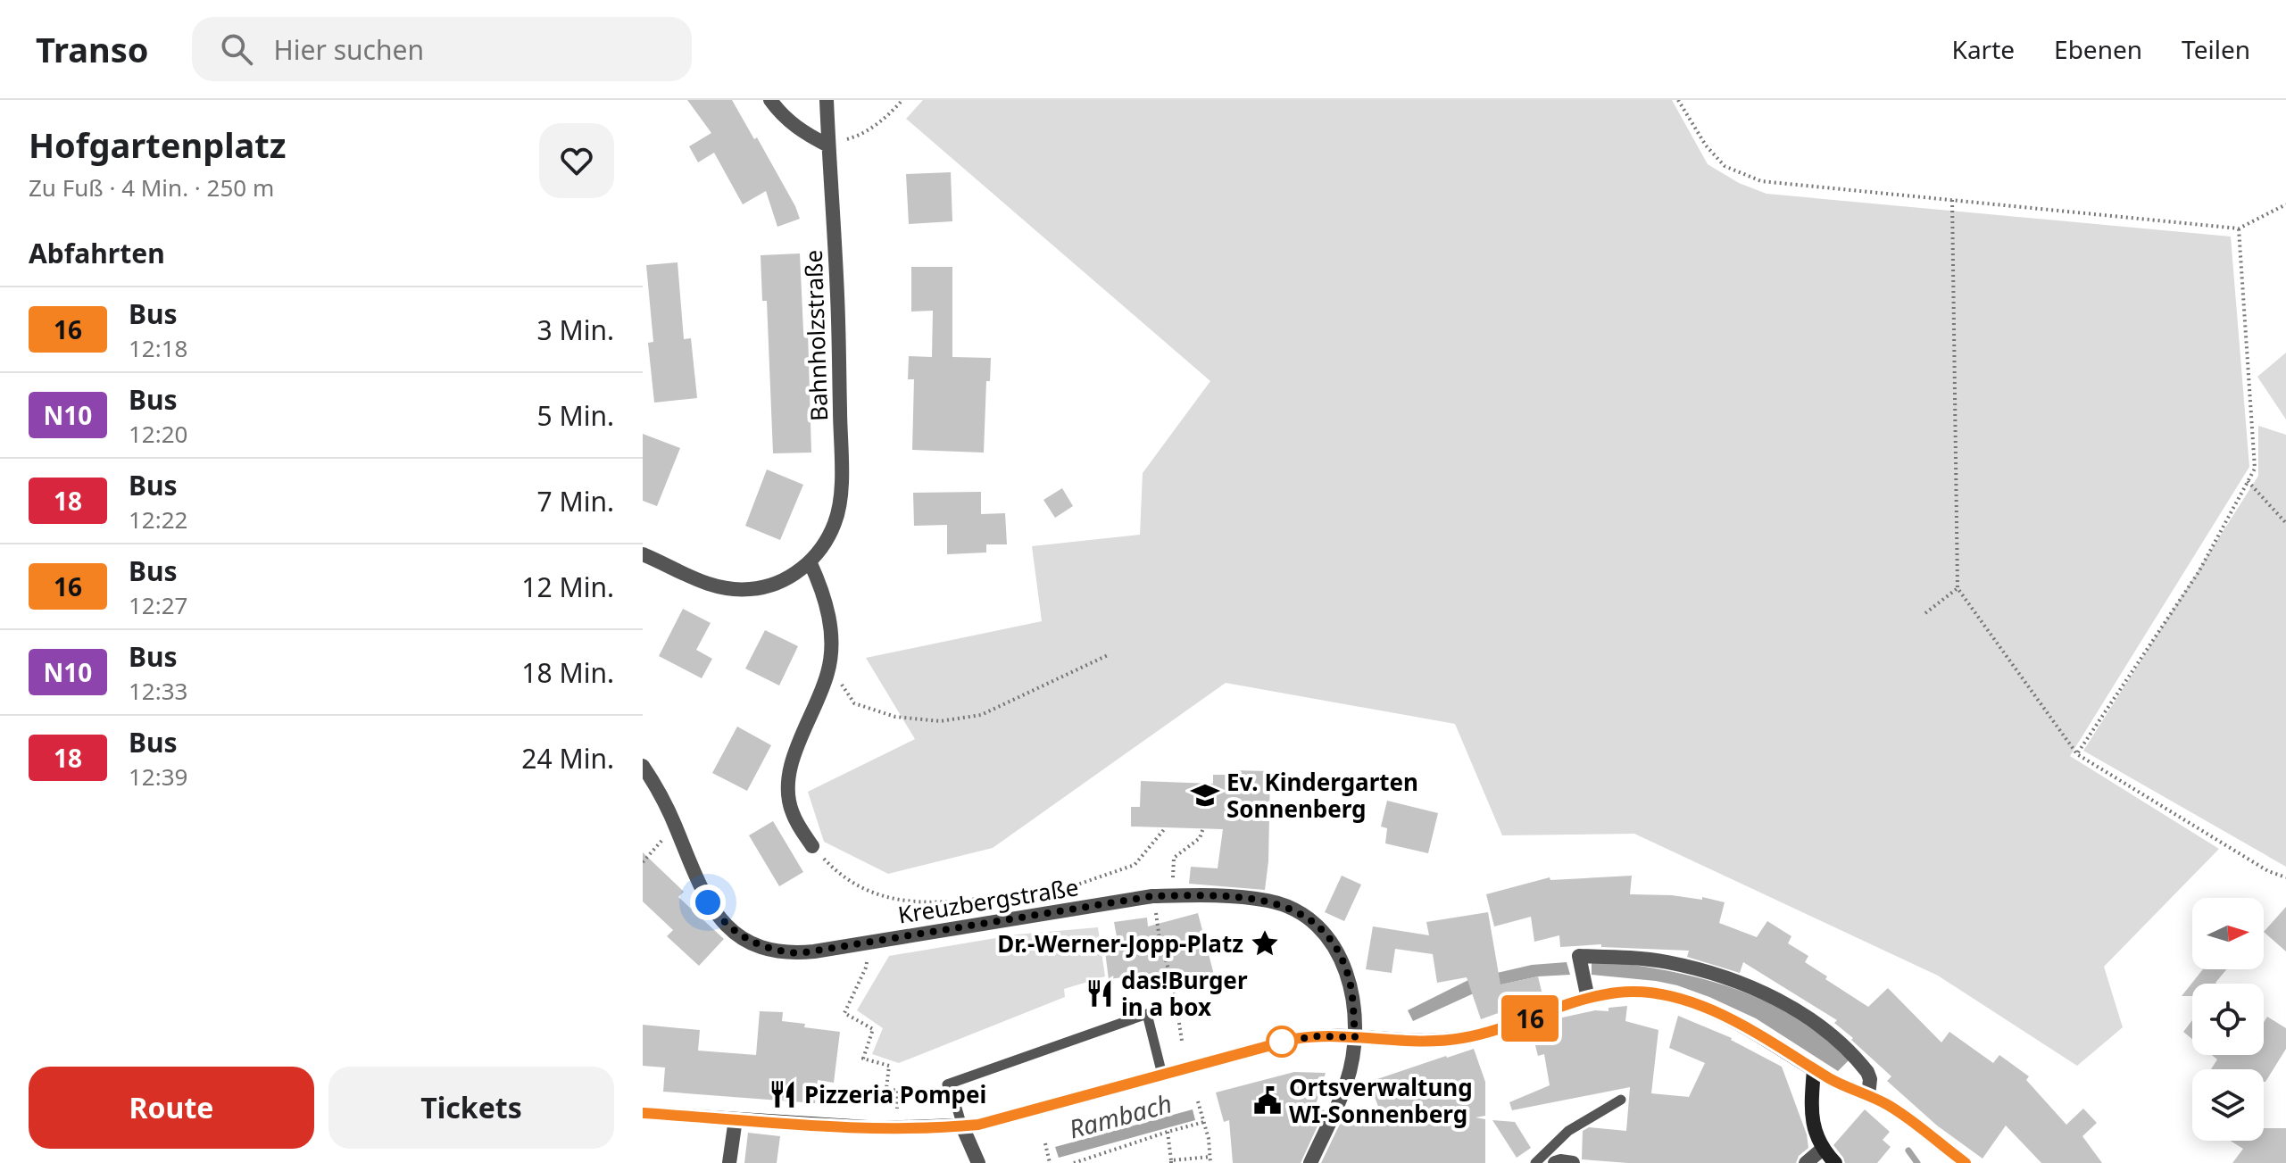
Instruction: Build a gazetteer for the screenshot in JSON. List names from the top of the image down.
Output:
{
  "streets": {
    "street": ["Bahnholzstraße", "Kreuzbergstraße"]
  },
  "water": ["Rambach"],
  "places": {
    "school or university": ["Ev. Kindergarten Sonnenberg"],
    "place": ["Dr.-Werner-Jopp-Platz"],
    "restaurant": ["das!Burger in a box", "Pizzeria Pompei"],
    "public building": ["Ortsverwaltung WI-Sonnenberg"]
  },
  "lines": ["bus line 16"],
  "north": "right",
  "page": {
    "header": "Transo",
    "search": "Hier suchen",
    "nav": ["Karte", "Ebenen", "Teilen"],
    "heading": [
      ["Hofgartenplatz", "Zu Fuß · 4 Min. · 250 m"],
      "Abfahrten"
    ],
    "on_map": "16",
    "list": [
      {
        "mark": "16",
        "name": "Bus",
        "note": "12:18",
        "value": "3 Min."
      },
      {
        "mark": "N10",
        "name": "Bus",
        "note": "12:20",
        "value": "5 Min."
      },
      {
        "mark": "18",
        "name": "Bus",
        "note": "12:22",
        "value": "7 Min."
      },
      {
        "mark": "16",
        "name": "Bus",
        "note": "12:27",
        "value": "12 Min."
      },
      {
        "mark": "N10",
        "name": "Bus",
        "note": "12:33",
        "value": "18 Min."
      },
      {
        "mark": "18",
        "name": "Bus",
        "note": "12:39",
        "value": "24 Min."
      }
    ],
    "buttons": ["Route", "Tickets"]
  }
}
